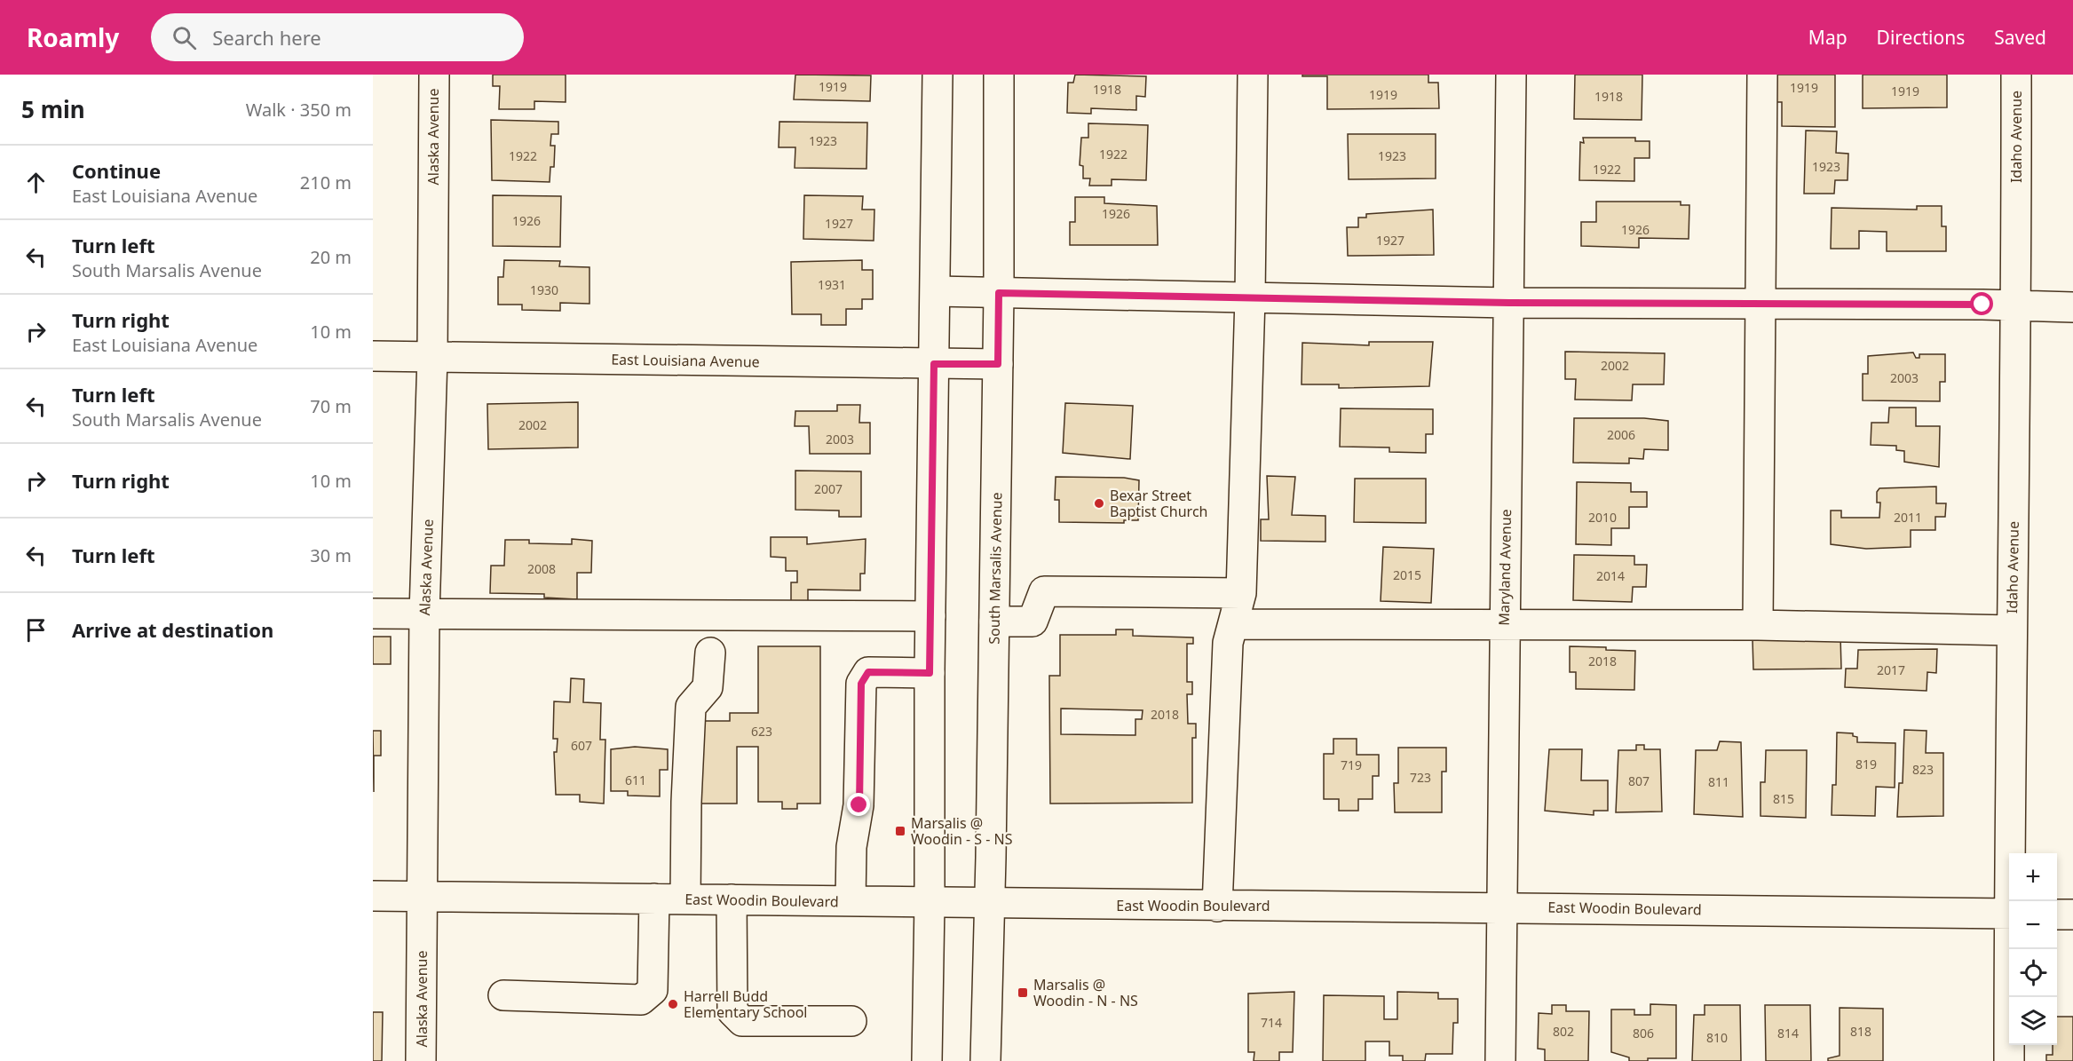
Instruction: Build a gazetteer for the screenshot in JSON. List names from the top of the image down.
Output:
{
  "streets": {
    "street": [
      "Alaska Avenue",
      "Idaho Avenue",
      "East Louisiana Avenue",
      "Maryland Avenue",
      "South Marsalis Avenue",
      "East Woodin Boulevard"
    ]
  },
  "crossings": [
    ["Alaska Avenue", "East Louisiana Avenue"],
    ["Alaska Avenue", "East Woodin Boulevard"],
    ["East Louisiana Avenue", "South Marsalis Avenue"],
    ["Maryland Avenue", "East Woodin Boulevard"],
    ["South Marsalis Avenue", "East Woodin Boulevard"]
  ],
  "places": {
    "other": ["Bexar Street Baptist Church", "Harrell Budd Elementary School"],
    "transit": ["Marsalis @ Woodin - S - NS", "Marsalis @ Woodin - N - NS"]
  },
  "house_numbers": [
    "1919",
    "1919",
    "1918",
    "1919",
    "1919",
    "1918",
    "1923",
    "1922",
    "1922",
    "1923",
    "1923",
    "1922",
    "1926",
    "1926",
    "1927",
    "1926",
    "1927",
    "1931",
    "1930",
    "2002",
    "2003",
    "2002",
    "2006",
    "2003",
    "2007",
    "2010",
    "2011",
    "2008",
    "2015",
    "2014",
    "2018",
    "2017",
    "2018",
    "623",
    "607",
    "819",
    "719",
    "823",
    "723",
    "611",
    "807",
    "811",
    "815",
    "714",
    "802",
    "818",
    "806",
    "814",
    "810"
  ],
  "page": {
    "header": "Roamly",
    "search": "Search here",
    "nav": ["Map", "Directions", "Saved"],
    "heading": ["5 min", "Walk · 350 m"],
    "list": [
      ["Continue", "East Louisiana Avenue", "210 m"],
      ["Turn left", "South Marsalis Avenue", "20 m"],
      ["Turn right", "East Louisiana Avenue", "10 m"],
      ["Turn left", "South Marsalis Avenue", "70 m"],
      ["Turn right", "10 m"],
      ["Turn left", "30 m"],
      "Arrive at destination"
    ],
    "map_buttons": ["+", "−"]
  }
}
